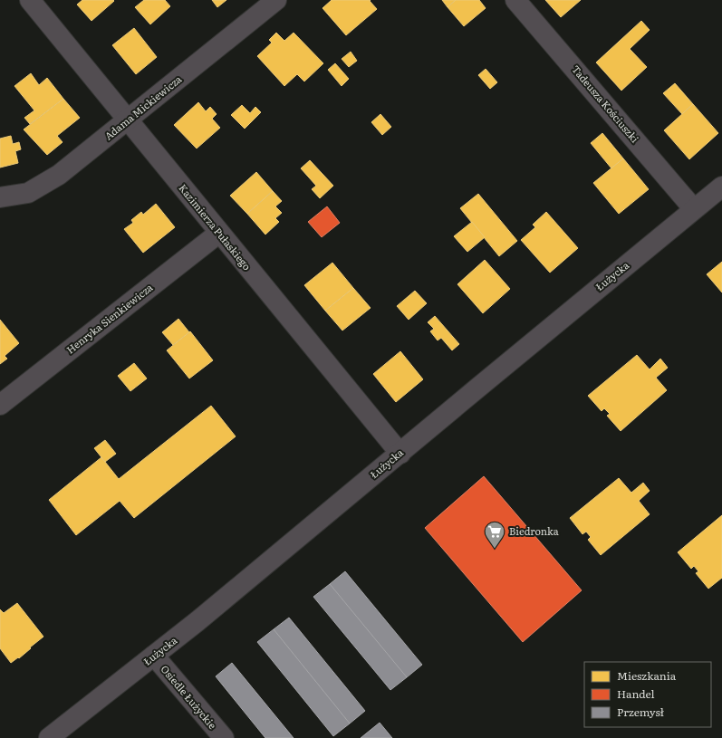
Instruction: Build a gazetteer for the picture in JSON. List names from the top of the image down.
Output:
{
  "streets": {
    "street": [
      "Tadeusza Kościuszki",
      "Adama Mickiewicza",
      "Kazimierza Pułaskiego",
      "Łużycka",
      "Henryka Sienkiewicza",
      "Osiedle Łużyckie"
    ]
  },
  "crossings": [
    ["Tadeusza Kościuszki", "Łużycka"],
    ["Adama Mickiewicza", "Kazimierza Pułaskiego"],
    ["Kazimierza Pułaskiego", "Łużycka"],
    ["Kazimierza Pułaskiego", "Henryka Sienkiewicza"],
    ["Łużycka", "Osiedle Łużyckie"]
  ],
  "places": {
    "supermarket": ["Biedronka"]
  },
  "legend": ["Mieszkania", "Handel", "Przemysł"]
}
